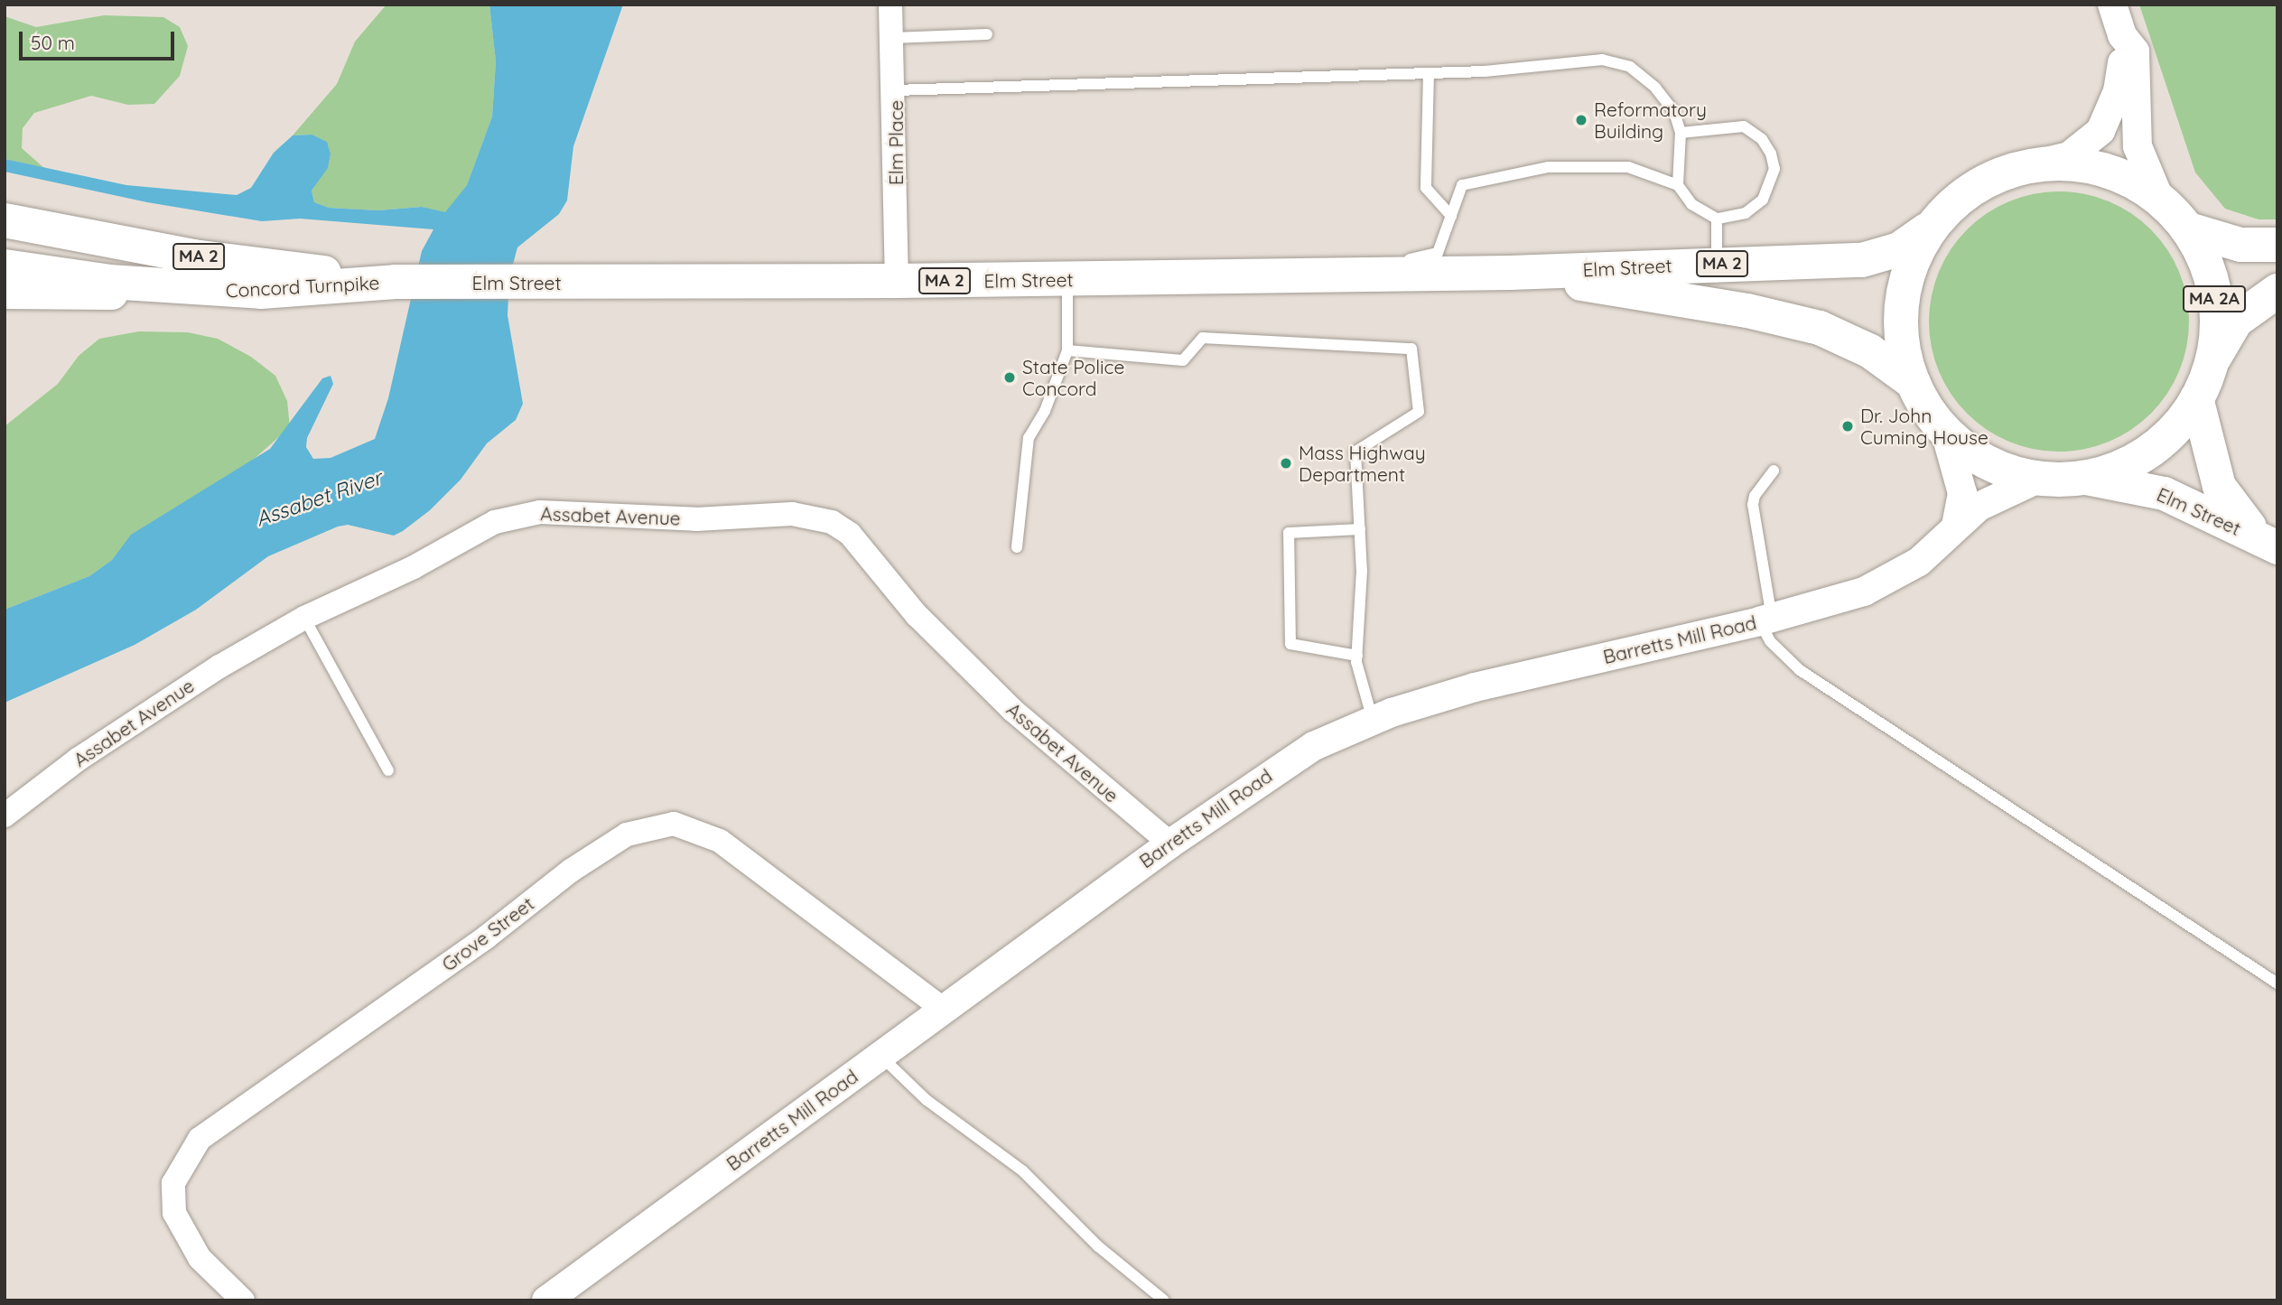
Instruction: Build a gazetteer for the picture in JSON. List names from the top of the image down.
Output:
{
  "streets": {
    "highway": [
      "MA 2",
      "Elm Street",
      "Concord Turnpike",
      "MA 2A"
    ],
    "street": [
      "Elm Place",
      "Assabet Avenue",
      "Barretts Mill Road",
      "Grove Street"
    ]
  },
  "crossings": [
    ["Elm Place", "Elm Street"],
    ["MA 2", "Elm Street"],
    ["MA 2", "MA 2A"],
    ["MA 2", "Barretts Mill Road"],
    ["Elm Street", "Concord Turnpike"],
    ["Elm Street", "MA 2A"],
    ["Assabet Avenue", "Barretts Mill Road"],
    ["Barretts Mill Road", "Grove Street"]
  ],
  "water": ["Assabet River"],
  "places": [
    "Reformatory Building",
    "State Police Concord",
    "Dr. John Cuming House",
    "Mass Highway Department"
  ],
  "scale_bar": "50 m"
}
